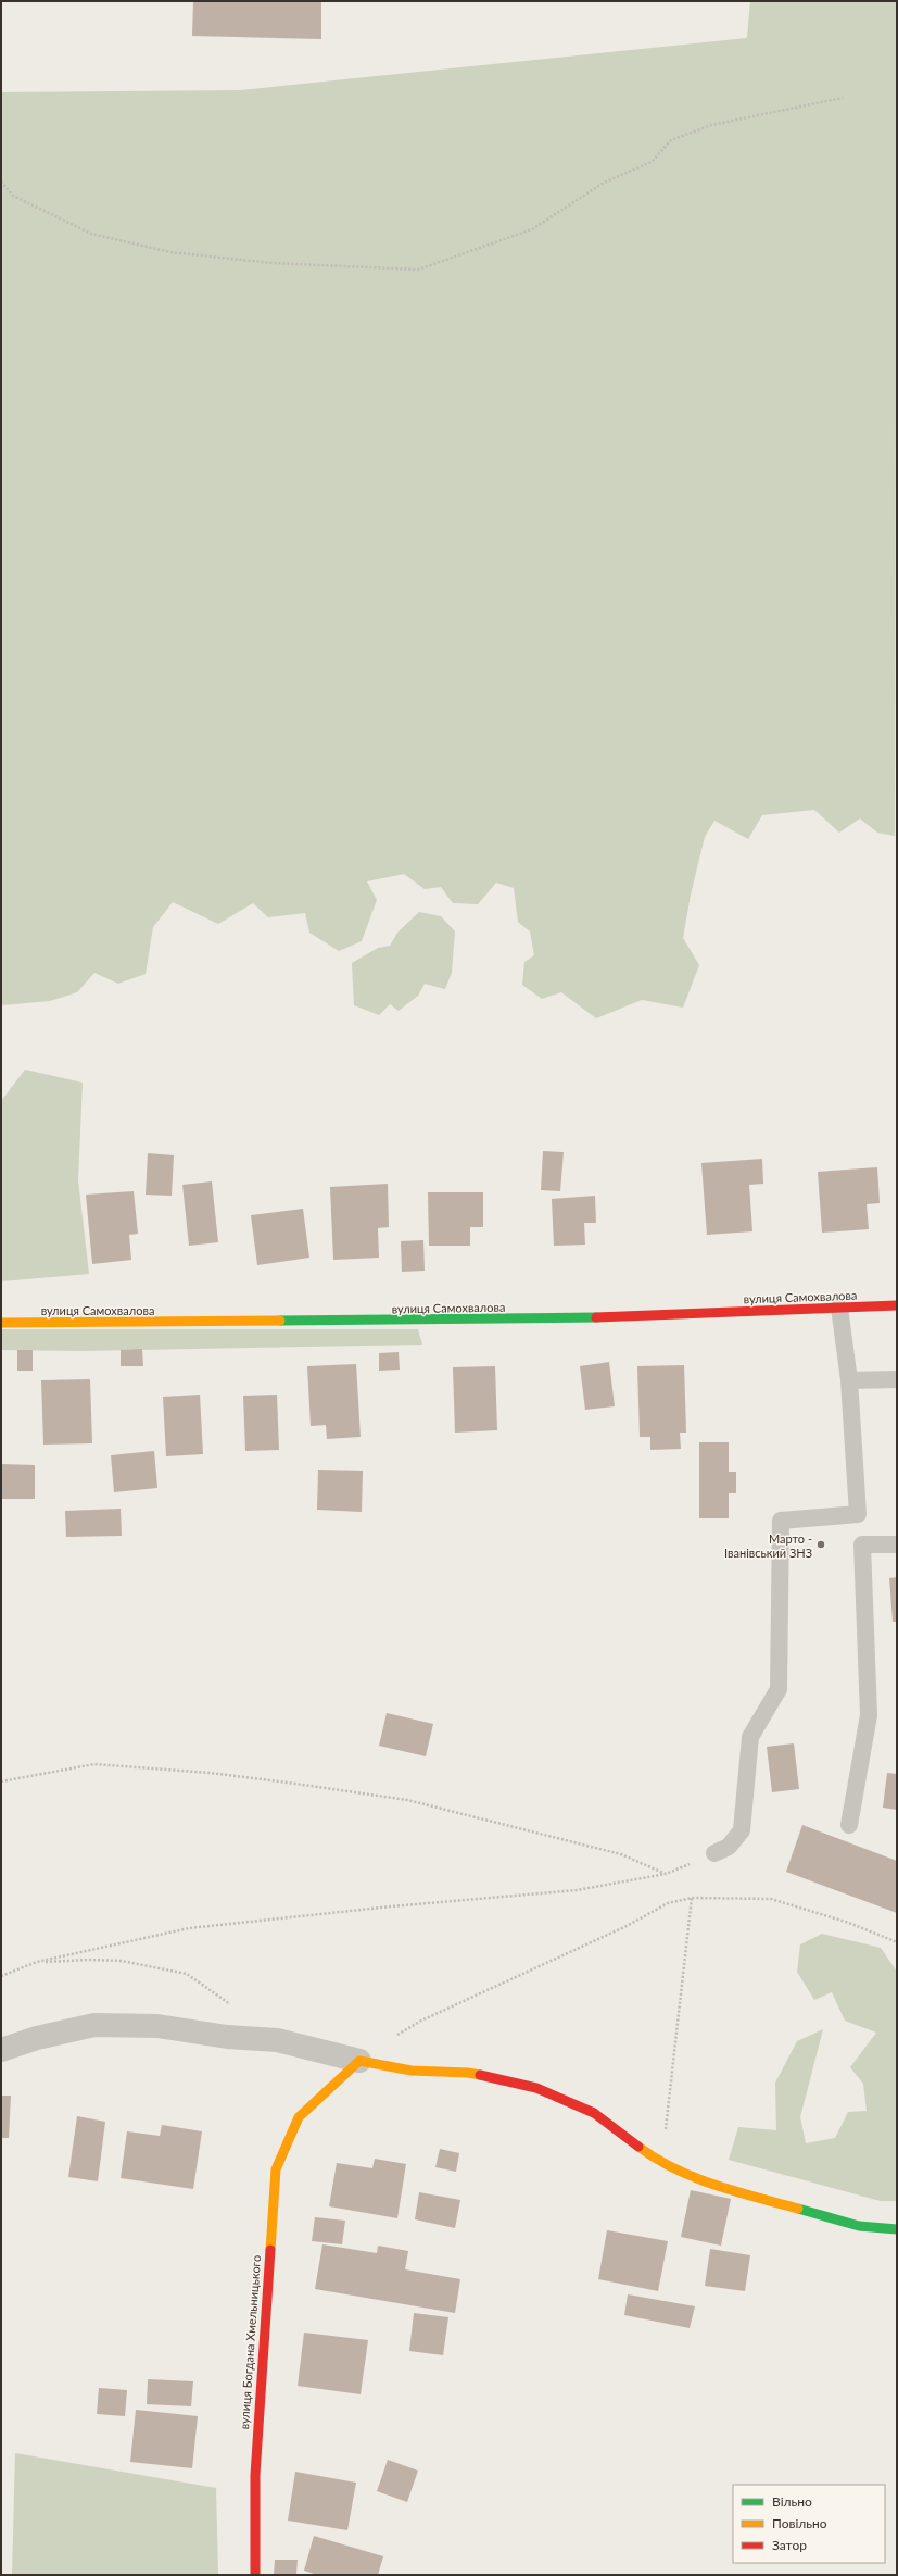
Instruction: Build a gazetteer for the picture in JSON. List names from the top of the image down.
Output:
{
  "streets": {
    "street": ["вулиця Самохвалова", "вулиця Богдана Хмельницького"]
  },
  "places": ["Марто - Іванівський ЗНЗ"],
  "legend": ["Вільно", "Повільно", "Затор"]
}
